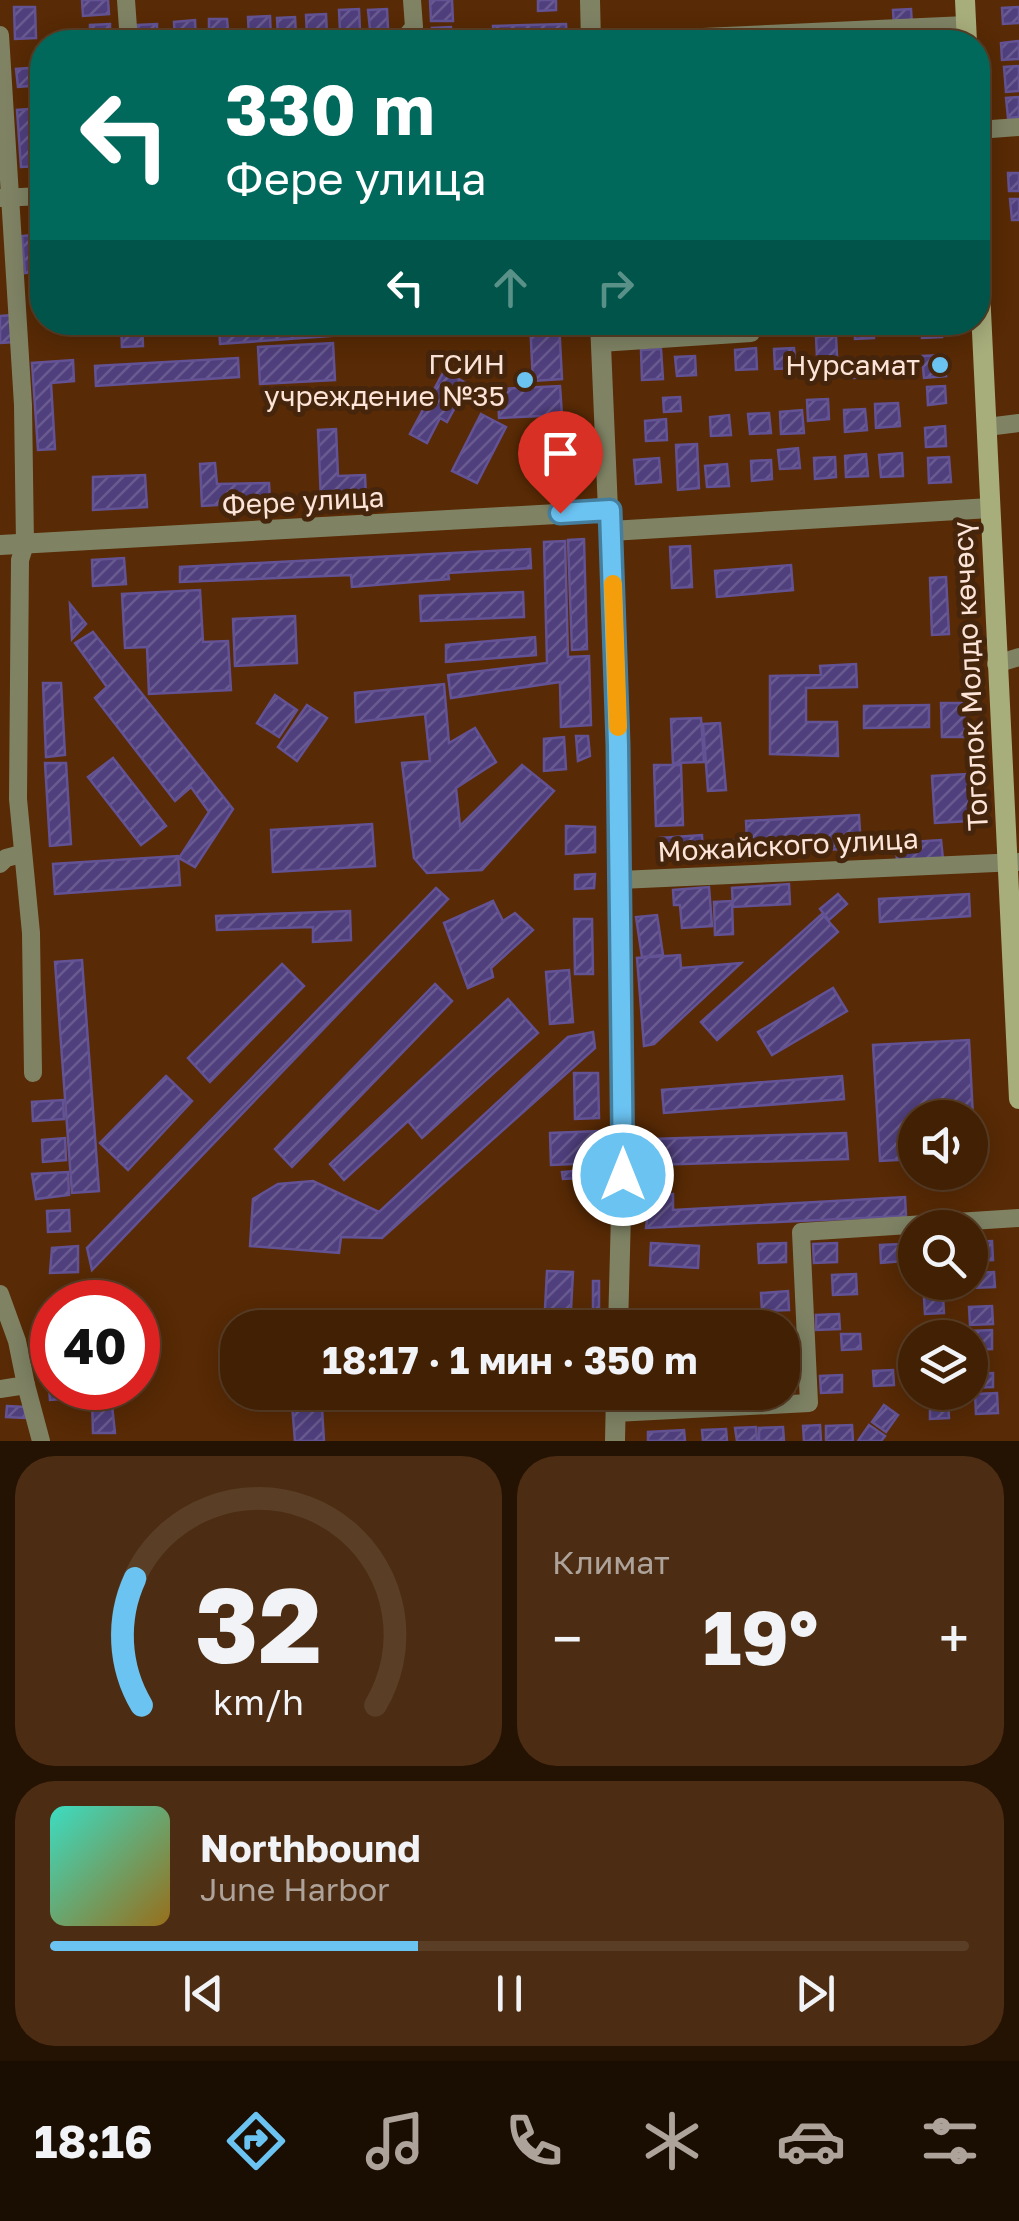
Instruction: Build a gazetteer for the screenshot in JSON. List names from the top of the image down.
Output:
{
  "streets": {
    "main road": ["Тоголок Молдо көчөсү"],
    "street": ["Фере улица", "Можайского улица"]
  },
  "crossings": [
    ["Фере улица", "Тоголок Молдо көчөсү"],
    ["Тоголок Молдо көчөсү", "Можайского улица"]
  ],
  "places": ["Нурсамат", "ГСИН учреждение №35"],
  "page": {
    "turn": ["330 m", "Фере улица"],
    "limit": "40",
    "trip": "18:17 · 1 мин · 350 m",
    "tile": "Климат",
    "heat": ["−", "19°", "+"],
    "song": ["Northbound", "June Harbor"],
    "tabs": "18:16",
    "gauge": ["32", "km/h"]
  }
}
